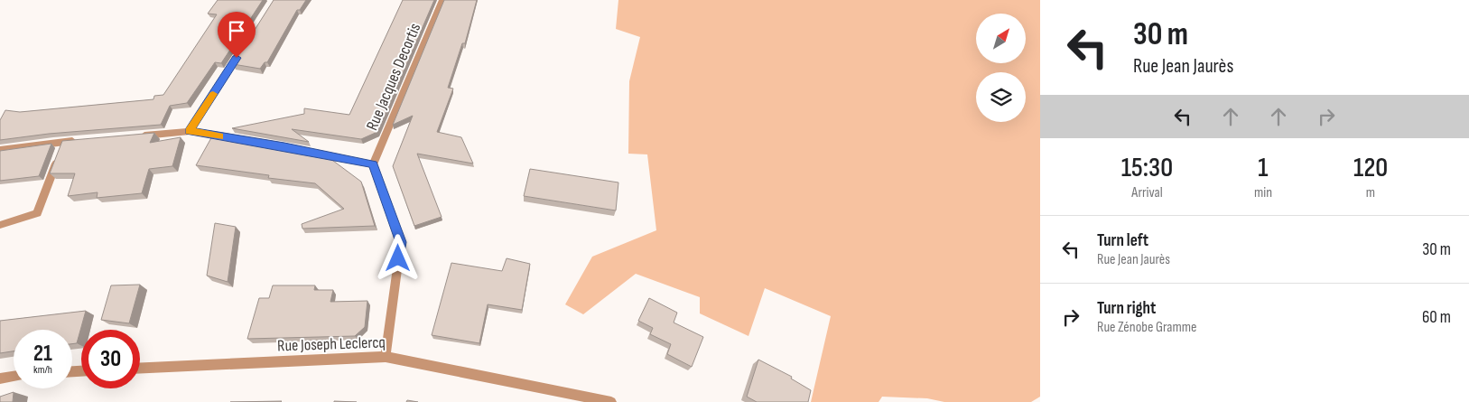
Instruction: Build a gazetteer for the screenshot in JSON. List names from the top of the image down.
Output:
{
  "streets": {
    "street": ["Rue Jacques Decortis", "Rue Joseph Leclercq"]
  },
  "north": "top right",
  "page": {
    "turn": ["30 m", "Rue Jean Jaurès"],
    "eta": [
      "15:30",
      "Arrival",
      "1",
      "min",
      "120",
      "m"
    ],
    "list": [
      {
        "name": "Turn left",
        "note": "Rue Jean Jaurès",
        "value": "30 m"
      },
      {
        "name": "Turn right",
        "note": "Rue Zénobe Gramme",
        "value": "60 m"
      }
    ],
    "speed": "21 km/h",
    "limit": "30"
  }
}
